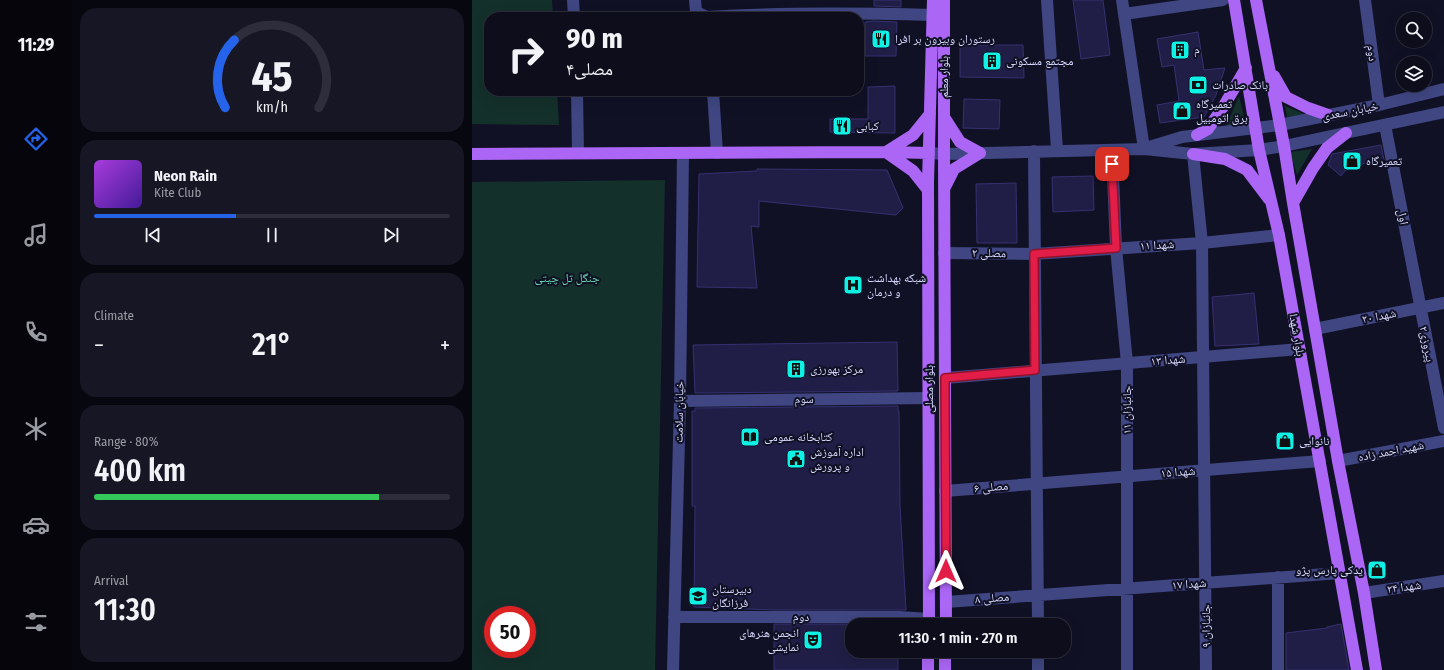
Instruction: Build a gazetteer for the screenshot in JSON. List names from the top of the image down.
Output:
{
  "streets": {
    "main road": ["بلوار معلم", "بلوار شهدا", "بلوار مصلی"],
    "street": [
      "دوم",
      "خیابان سعدی",
      "اول",
      "شهدا ۱۱",
      "مصلی ۲",
      "شهدا ۲۰",
      "پیروزی۲",
      "شهدا ۱۳",
      "سوم",
      "جانبازان ۱۱",
      "خیابان سلامت",
      "شهید احمد زاده",
      "شهدا ۱۵",
      "مصلی ۶",
      "شهدا ۱۷",
      "شهدا ۲۴",
      "مصلی ۸",
      "جانبازان ۹"
    ]
  },
  "crossings": [
    ["دوم", "خیابان سعدی"],
    ["دوم", "خیابان سلامت"],
    ["بلوار معلم", "بلوار مصلی"],
    ["خیابان سعدی", "اول"],
    ["خیابان سعدی", "بلوار شهدا"],
    ["خیابان سعدی", "جانبازان ۹"],
    ["اول", "شهدا ۲۰"],
    ["اول", "پیروزی۲"],
    ["شهدا ۱۱", "مصلی ۲"],
    ["شهدا ۱۱", "بلوار شهدا"],
    ["شهدا ۱۱", "جانبازان ۱۱"],
    ["شهدا ۱۱", "جانبازان ۹"],
    ["مصلی ۲", "بلوار مصلی"],
    ["شهدا ۲۰", "بلوار شهدا"],
    ["شهدا ۲۰", "پیروزی۲"],
    ["بلوار شهدا", "شهدا ۱۳"],
    ["بلوار شهدا", "شهید احمد زاده"],
    ["بلوار شهدا", "شهدا ۱۵"],
    ["بلوار شهدا", "شهدا ۱۷"],
    ["بلوار شهدا", "شهدا ۲۴"],
    ["شهدا ۱۳", "بلوار مصلی"],
    ["شهدا ۱۳", "جانبازان ۱۱"],
    ["شهدا ۱۳", "جانبازان ۹"],
    ["بلوار مصلی", "سوم"],
    ["بلوار مصلی", "مصلی ۶"],
    ["بلوار مصلی", "مصلی ۸"],
    ["سوم", "خیابان سلامت"],
    ["جانبازان ۱۱", "شهدا ۱۵"],
    ["جانبازان ۱۱", "شهدا ۱۷"],
    ["شهدا ۱۵", "مصلی ۶"],
    ["شهدا ۱۵", "جانبازان ۹"],
    ["شهدا ۱۷", "مصلی ۸"],
    ["شهدا ۱۷", "جانبازان ۹"]
  ],
  "parks": ["جنگل تل چیتی"],
  "places": {
    "restaurant": ["رستوران وبیرون بر افرا", "کبابی"],
    "building": ["م", "مجتمع مسکونی", "مرکز بهورزی"],
    "bank": ["بانک صادرات"],
    "shop": [
      "تعمیرگاه برق اتومبیل",
      "تعمیرگاه",
      "نانوایی",
      "یدکی پارس پژو"
    ],
    "hospital": ["شبکه بهداشت و درمان"],
    "library": ["کتابخانه عمومی"],
    "public building": ["اداره آموزش و پرورش"],
    "school or university": ["دبیرستان فرزانگان"],
    "theatre": ["انجمن هنرهای نمایشی"]
  },
  "page": {
    "tabs": "11:29",
    "turn": ["90 m", "مصلی۴"],
    "song": ["Neon Rain", "Kite Club"],
    "tile": [
      "Climate",
      ["Range · 80%", "400 km"],
      ["Arrival", "11:30"]
    ],
    "heat": ["−", "21°", "+"],
    "limit": "50",
    "trip": "11:30 · 1 min · 270 m",
    "gauge": ["45", "km/h"]
  }
}
